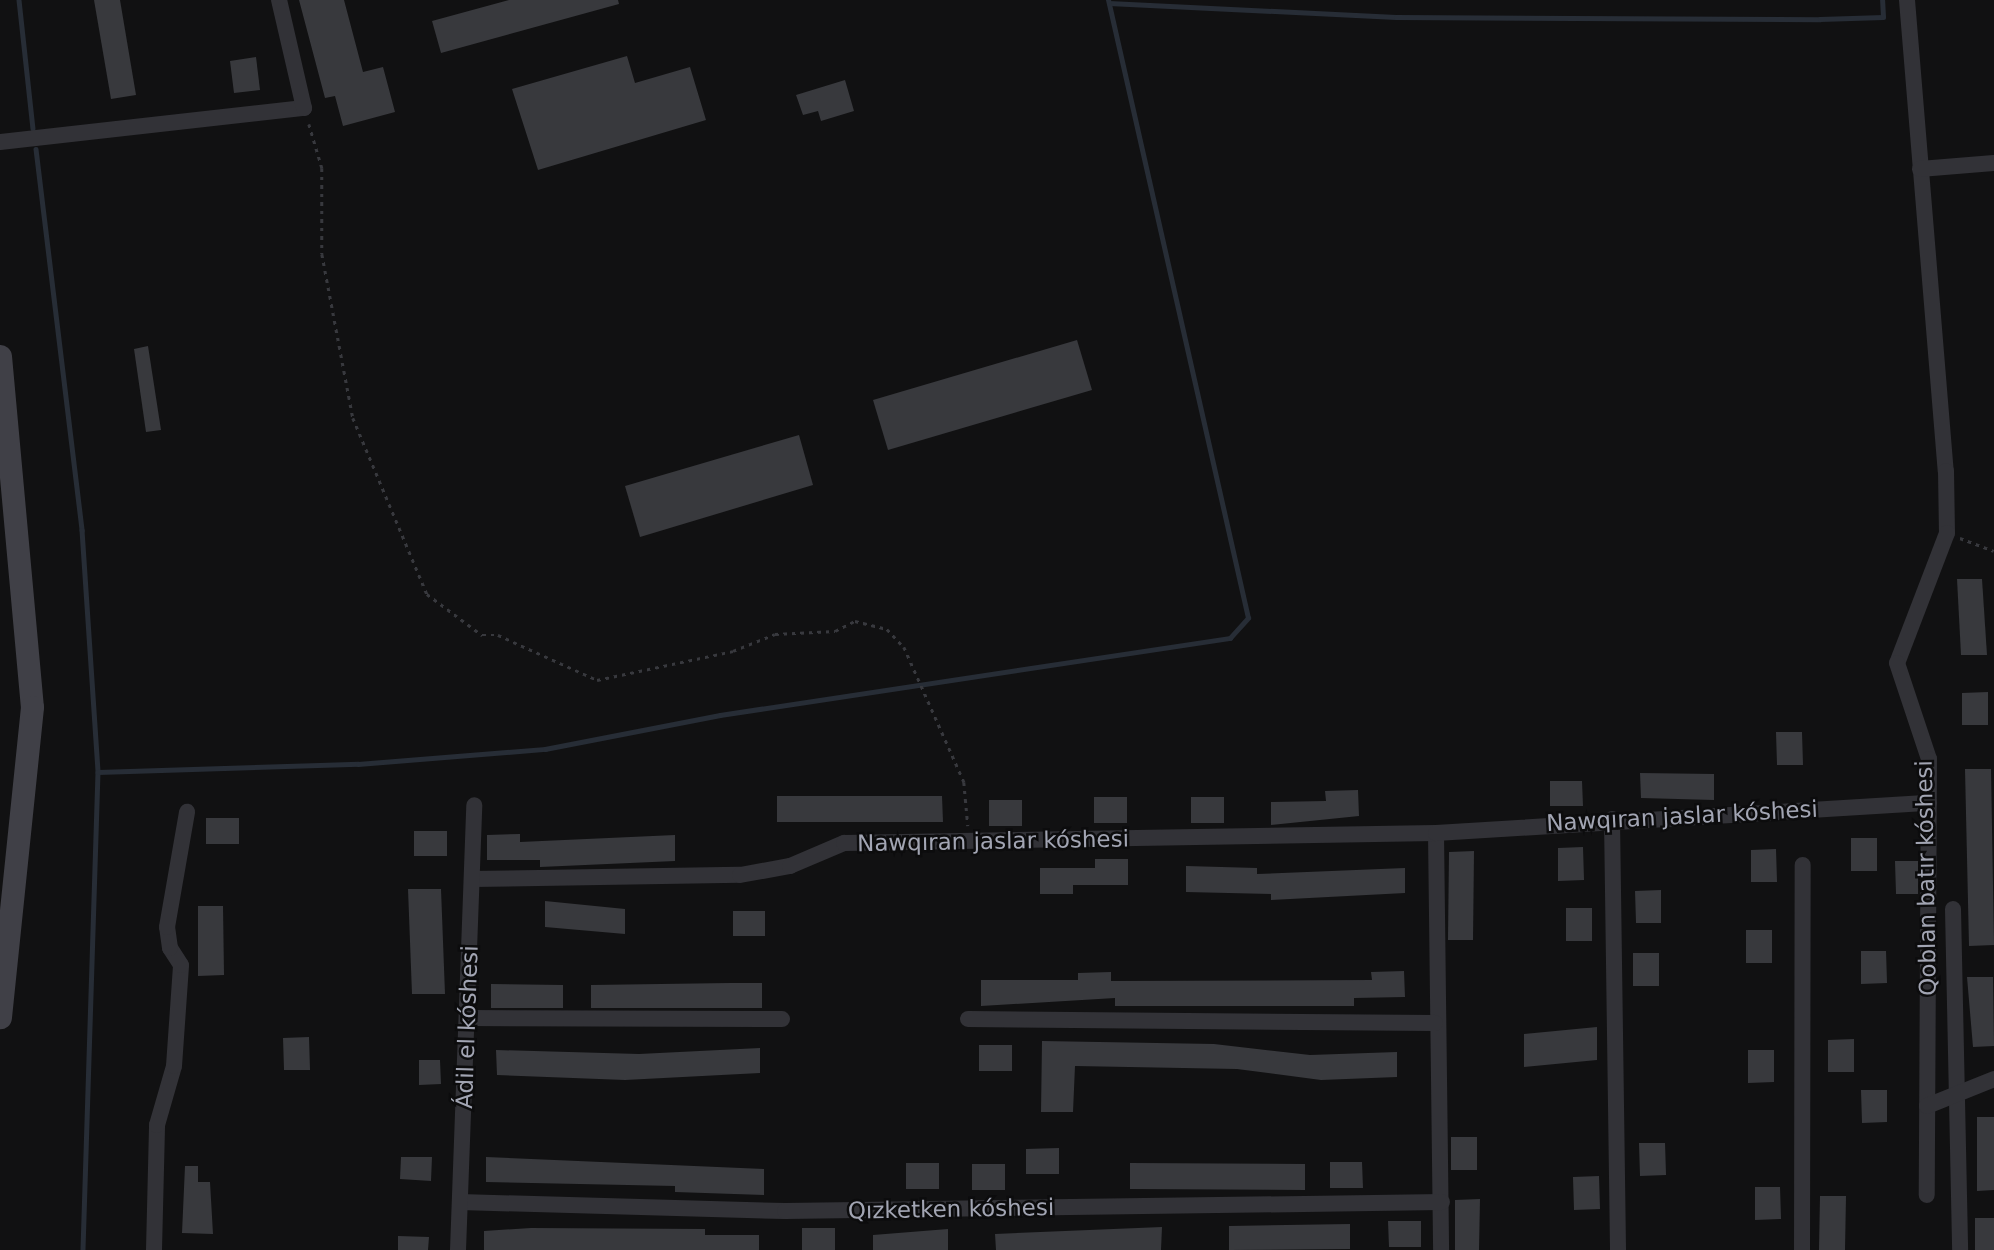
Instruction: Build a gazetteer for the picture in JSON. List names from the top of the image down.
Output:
{
  "streets": {
    "street": [
      "Nawqıran jaslar kóshesi",
      "Qoblan batır kóshesi",
      "Ádil el kóshesi",
      "Qızketken kóshesi"
    ]
  },
  "crossings": [
    ["Nawqıran jaslar kóshesi", "Qoblan batır kóshesi"],
    ["Nawqıran jaslar kóshesi", "Ádil el kóshesi"],
    ["Ádil el kóshesi", "Qızketken kóshesi"]
  ]
}
